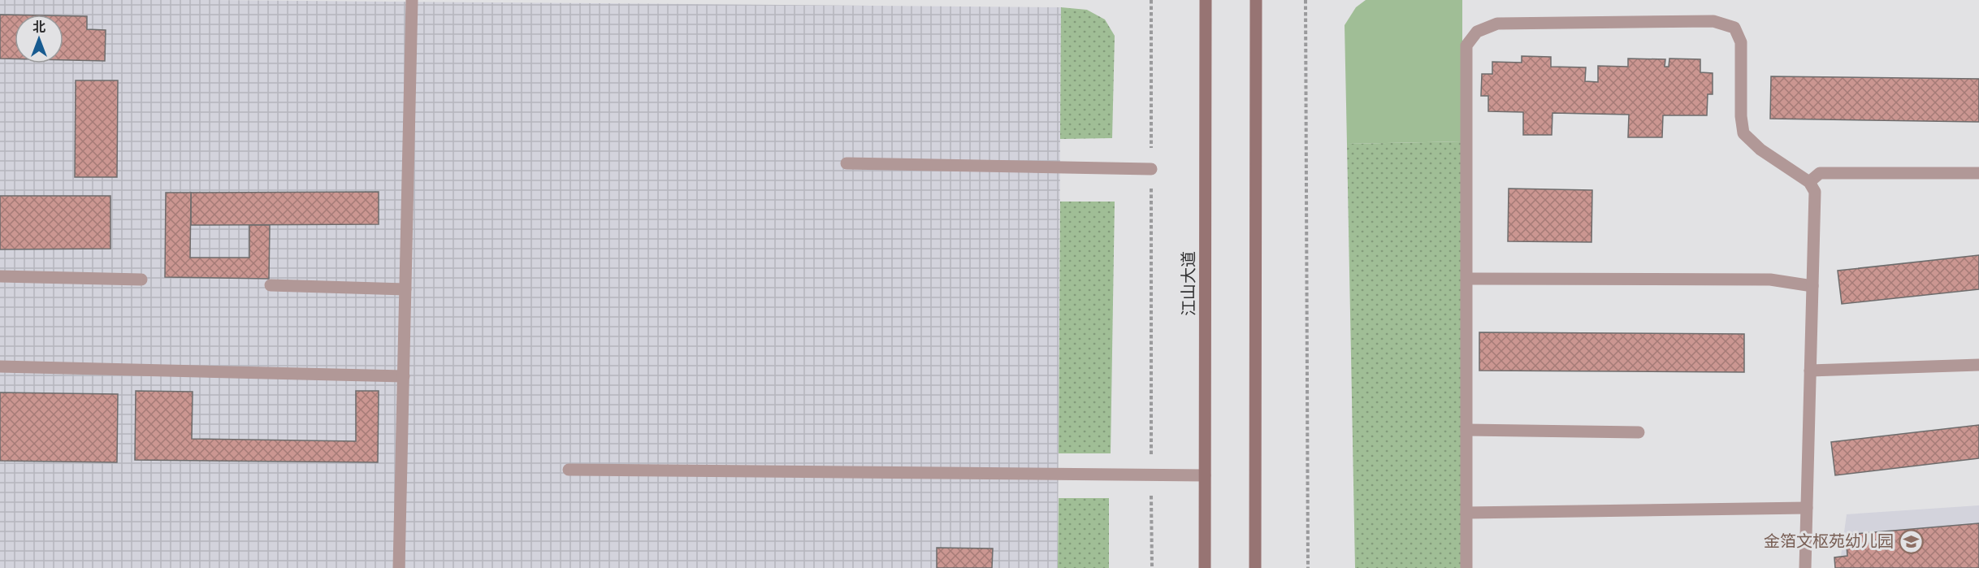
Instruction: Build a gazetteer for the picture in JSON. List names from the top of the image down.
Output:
{
  "streets": {
    "main road": ["江山大道"]
  },
  "places": {
    "school or university": ["金箔文枢苑幼儿园"]
  },
  "north": "top"
}
